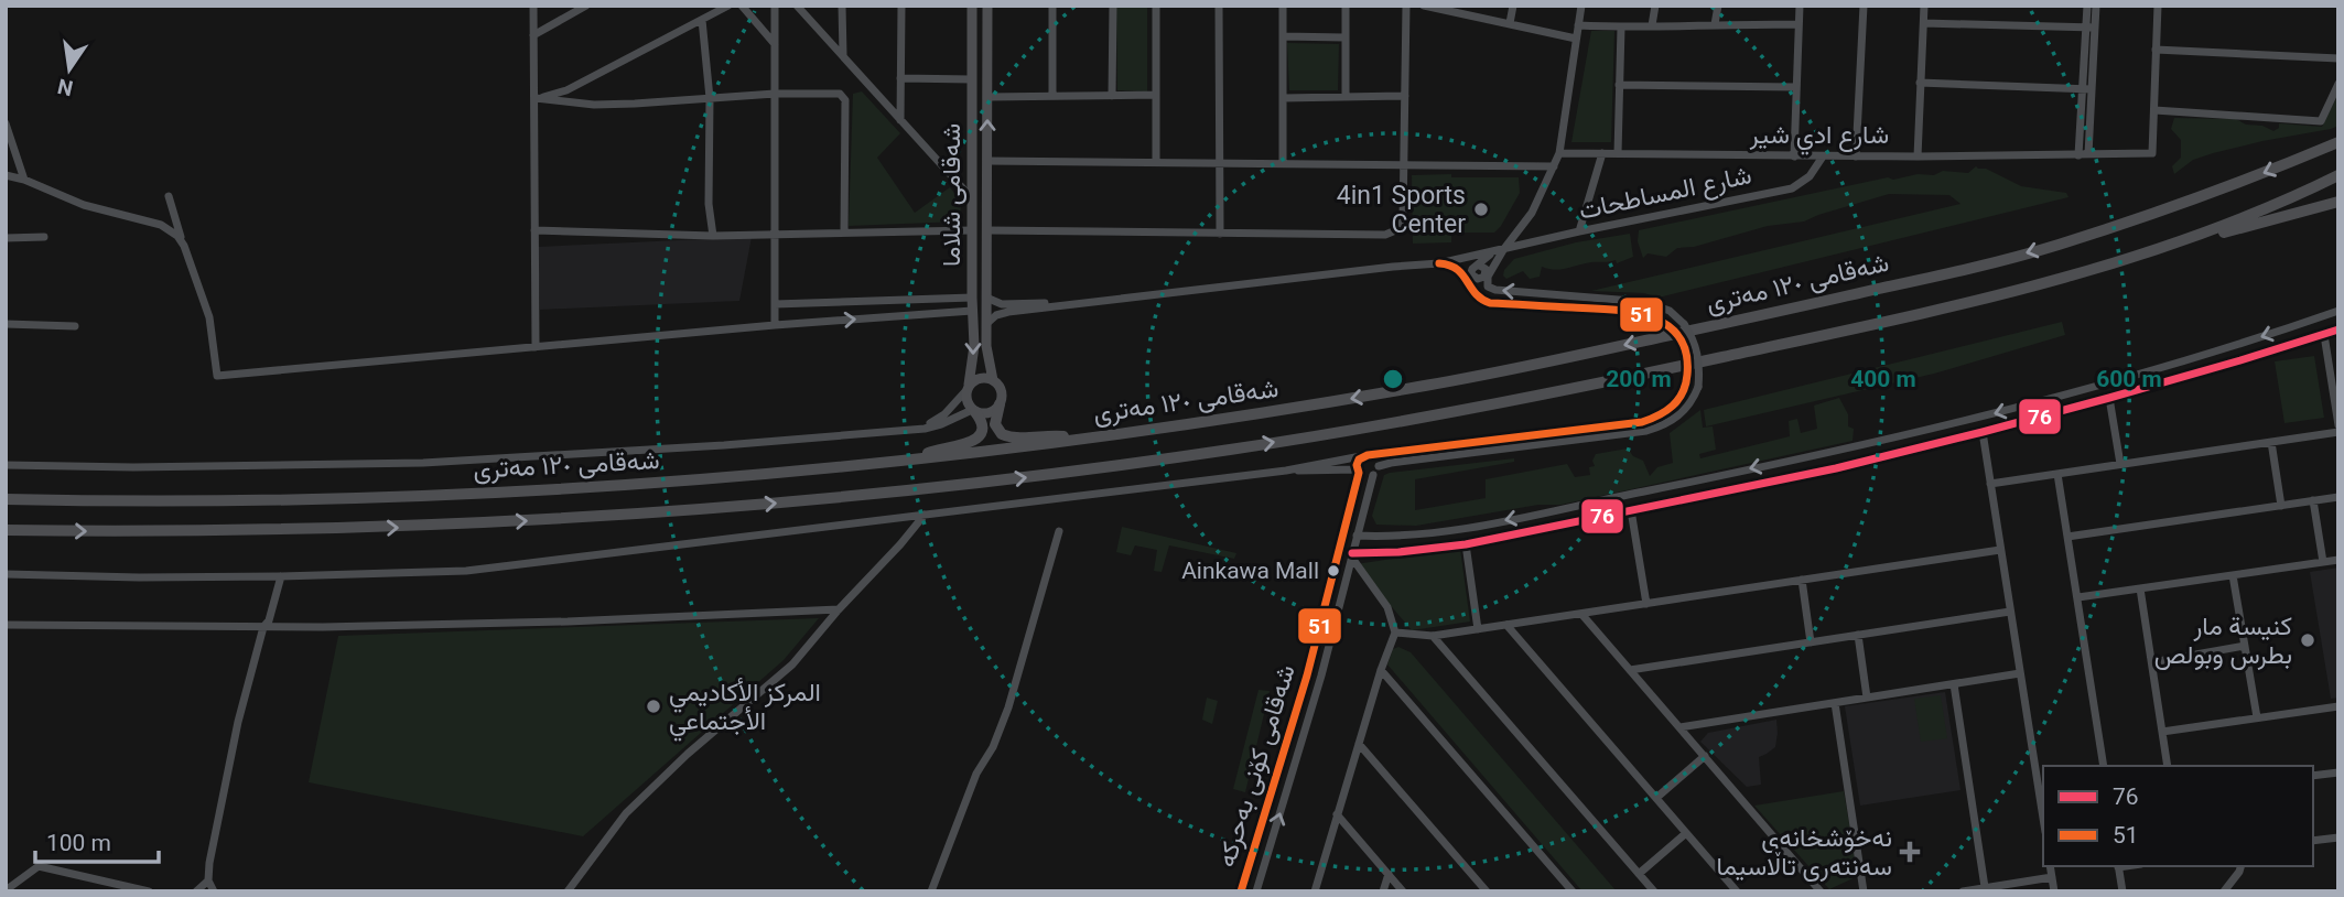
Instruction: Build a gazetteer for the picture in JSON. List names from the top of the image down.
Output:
{
  "streets": {
    "highway": ["شەقامی ١٢٠ مەتری"],
    "main road": ["شەقامی شلاما"],
    "street": ["شارع ادي شير", "شارع المساطحات", "شەقامی کۆنی بەحرکە"]
  },
  "crossings": [
    ["شارع ادي شير", "شارع المساطحات"]
  ],
  "places": {
    "other": [
      "4in1 Sports Center",
      "Ainkawa Mall",
      "كنيسة مار بطرس وبولص",
      "المركز الأكاديمي الأجتماعي"
    ],
    "health": ["نەخۆشخانەی سەنتەری تاڵاسیما"]
  },
  "lines": ["transit line 51", "transit line 76"],
  "legend": ["76", "51"],
  "scale_bar": "100 m",
  "north": "bottom",
  "rings": ["200 m", "400 m", "600 m"]
}
